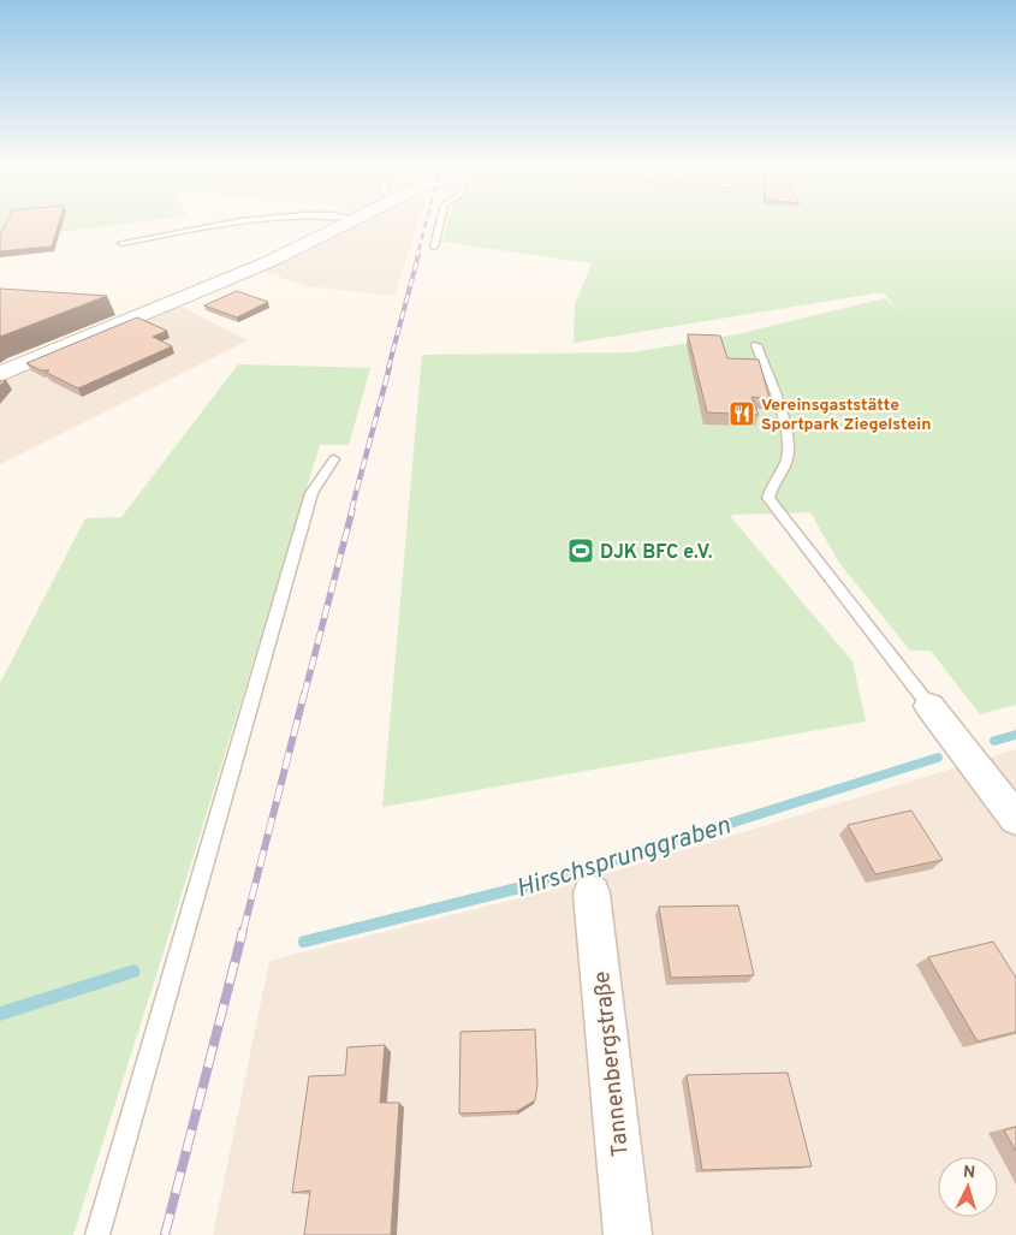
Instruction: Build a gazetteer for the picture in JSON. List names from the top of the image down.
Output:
{
  "streets": {
    "street": ["Tannenbergstraße"]
  },
  "water": ["Hirschsprunggraben"],
  "places": {
    "restaurant": ["Vereinsgaststätte Sportpark Ziegelstein"],
    "sports": ["DJK BFC e.V."]
  },
  "north": "top"
}
